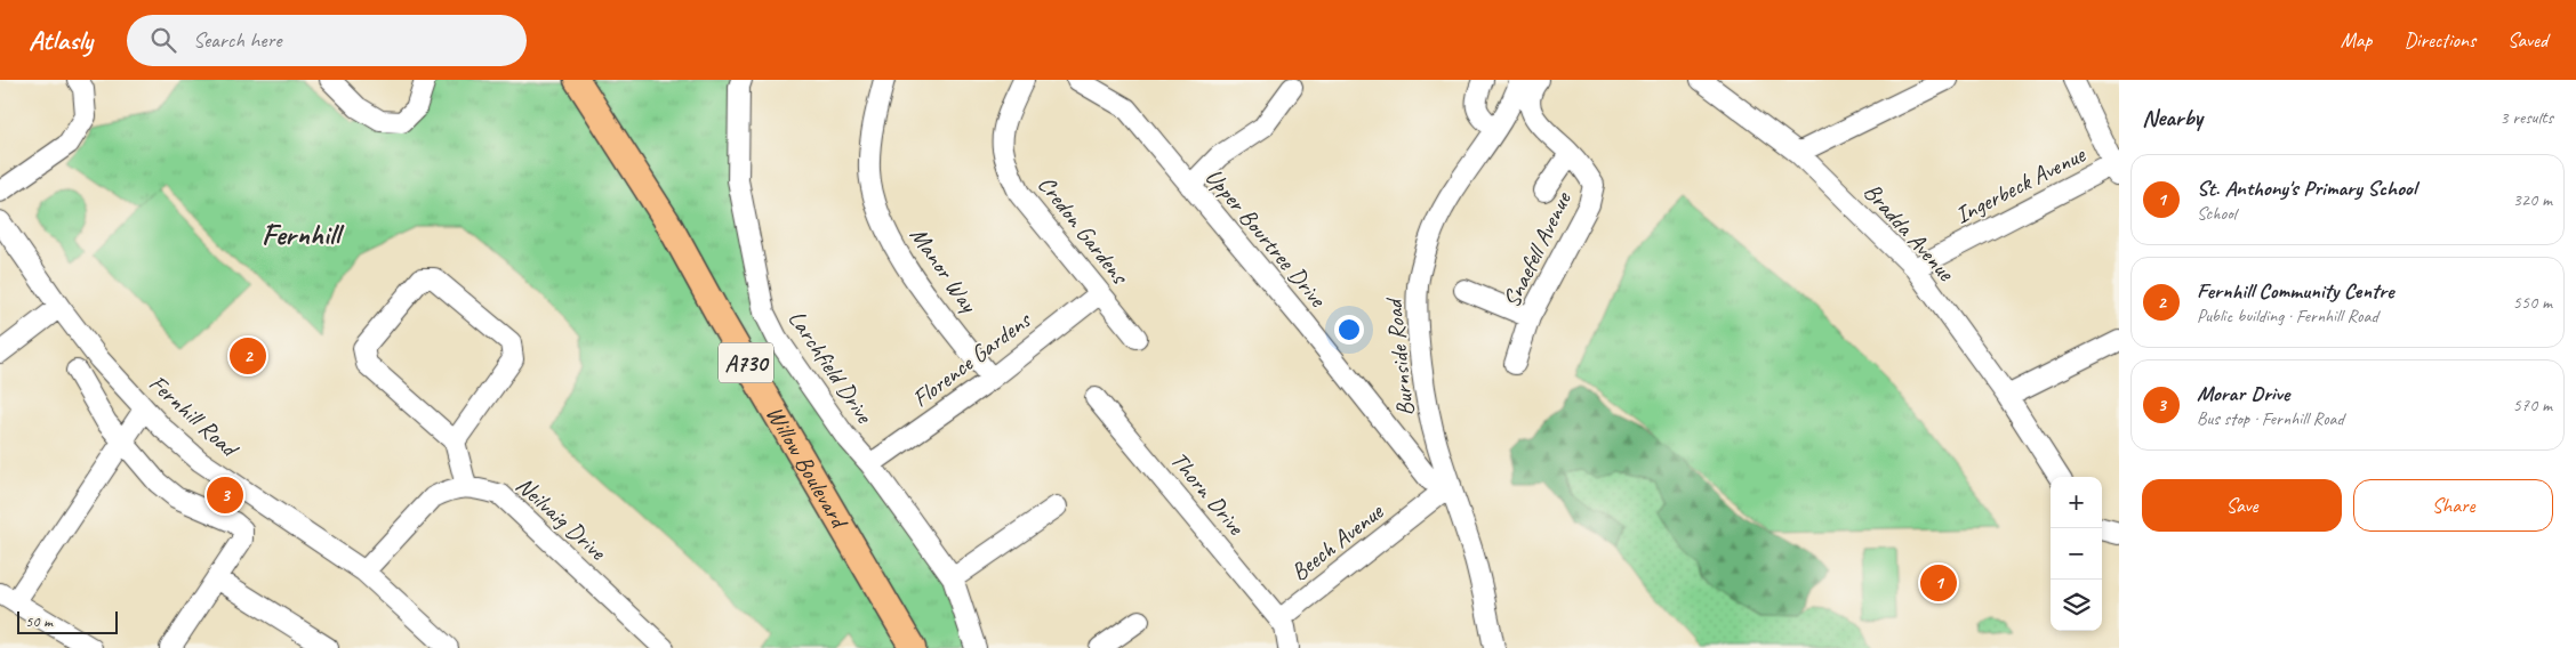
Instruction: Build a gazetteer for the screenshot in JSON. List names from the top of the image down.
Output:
{
  "streets": {
    "main road": ["A730", "Willow Boulevard"],
    "street": [
      "Ingerbeck Avenue",
      "Credon Gardens",
      "Bradda Avenue",
      "Upper Bourtree Drive",
      "Snaefell Avenue",
      "Manor Way",
      "Burnside Road",
      "Florence Gardens",
      "Larchfield Drive",
      "Fernhill Road",
      "Thorn Drive",
      "Neilvaig Drive",
      "Beech Avenue"
    ]
  },
  "crossings": [
    ["Ingerbeck Avenue", "Bradda Avenue"],
    ["Credon Gardens", "Florence Gardens"],
    ["Upper Bourtree Drive", "Burnside Road"],
    ["Upper Bourtree Drive", "Beech Avenue"],
    ["Manor Way", "Florence Gardens"],
    ["Burnside Road", "Beech Avenue"],
    ["Florence Gardens", "Larchfield Drive"],
    ["Thorn Drive", "Beech Avenue"]
  ],
  "districts": ["Fernhill"],
  "scale_bar": "50 m",
  "page": {
    "header": "Atlasly",
    "search": "Search here",
    "nav": ["Map", "Directions", "Saved"],
    "heading": ["Nearby", "3 results"],
    "list": [
      {
        "mark": "1",
        "name": "St. Anthony's Primary School",
        "note": "School",
        "value": "320 m"
      },
      {
        "mark": "2",
        "name": "Fernhill Community Centre",
        "note": "Public building · Fernhill Road",
        "value": "550 m"
      },
      {
        "mark": "3",
        "name": "Morar Drive",
        "note": "Bus stop · Fernhill Road",
        "value": "570 m"
      }
    ],
    "pins": ["2", "3", "1"],
    "buttons": ["Save", "Share"],
    "map_buttons": ["+", "−"],
    "scale": "50 m"
  }
}
